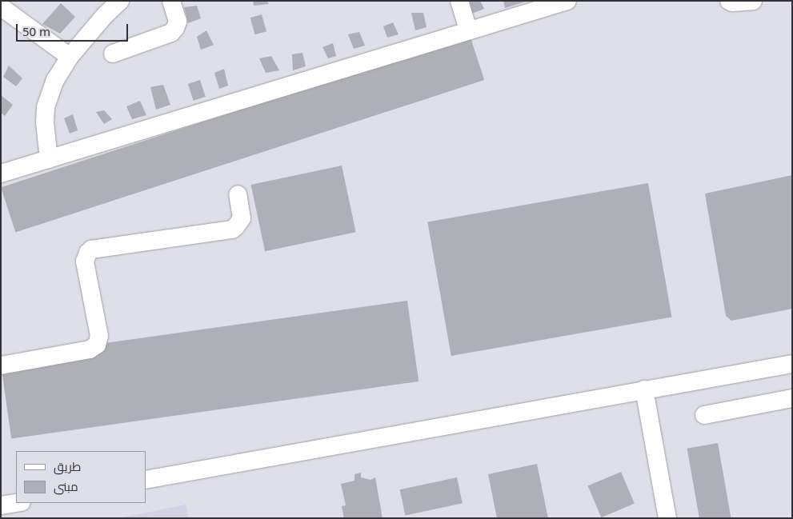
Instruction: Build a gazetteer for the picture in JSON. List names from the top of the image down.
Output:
{
  "legend": ["طريق", "مبنى"],
  "scale_bar": "50 m"
}
